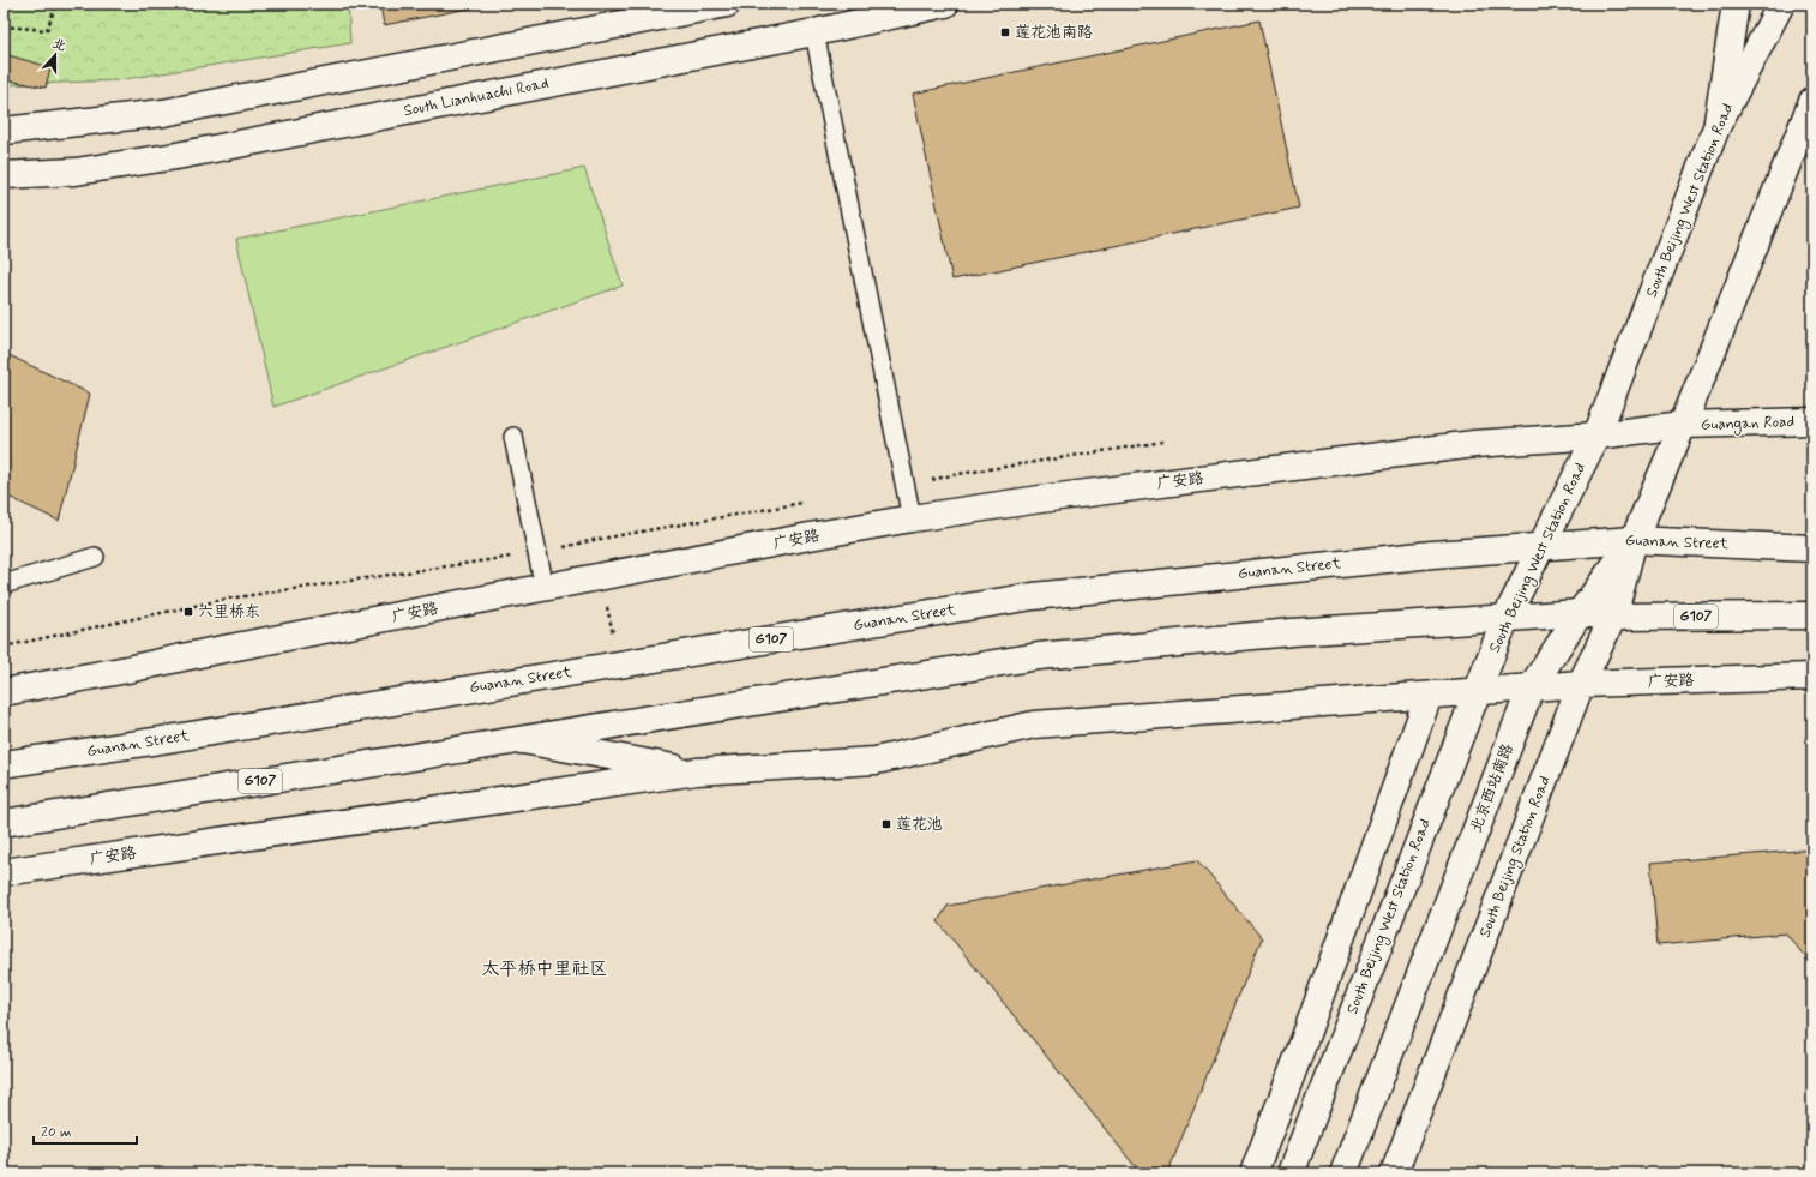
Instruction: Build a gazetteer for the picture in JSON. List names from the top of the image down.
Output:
{
  "streets": {
    "main road": [
      "South Lianhuachi Road",
      "South Beijing West Station Road",
      "Guangan Road",
      "广安路",
      "Guanan Street",
      "G107",
      "北京西站南路",
      "South Beijing Station Road"
    ]
  },
  "crossings": [
    ["South Beijing West Station Road", "Guangan Road"],
    ["South Beijing West Station Road", "广安路"],
    ["South Beijing West Station Road", "Guanan Street"],
    ["South Beijing West Station Road", "G107"],
    ["Guangan Road", "广安路"],
    ["Guangan Road", "北京西站南路"],
    ["广安路", "北京西站南路"],
    ["广安路", "South Beijing Station Road"],
    ["Guanan Street", "北京西站南路"],
    ["Guanan Street", "South Beijing Station Road"],
    ["G107", "北京西站南路"],
    ["G107", "South Beijing Station Road"],
    ["北京西站南路", "South Beijing Station Road"]
  ],
  "districts": ["太平桥中里社区"],
  "places": {
    "transit": ["莲花池南路", "六里桥东", "莲花池"]
  },
  "scale_bar": "20 m",
  "north": "top"
}
